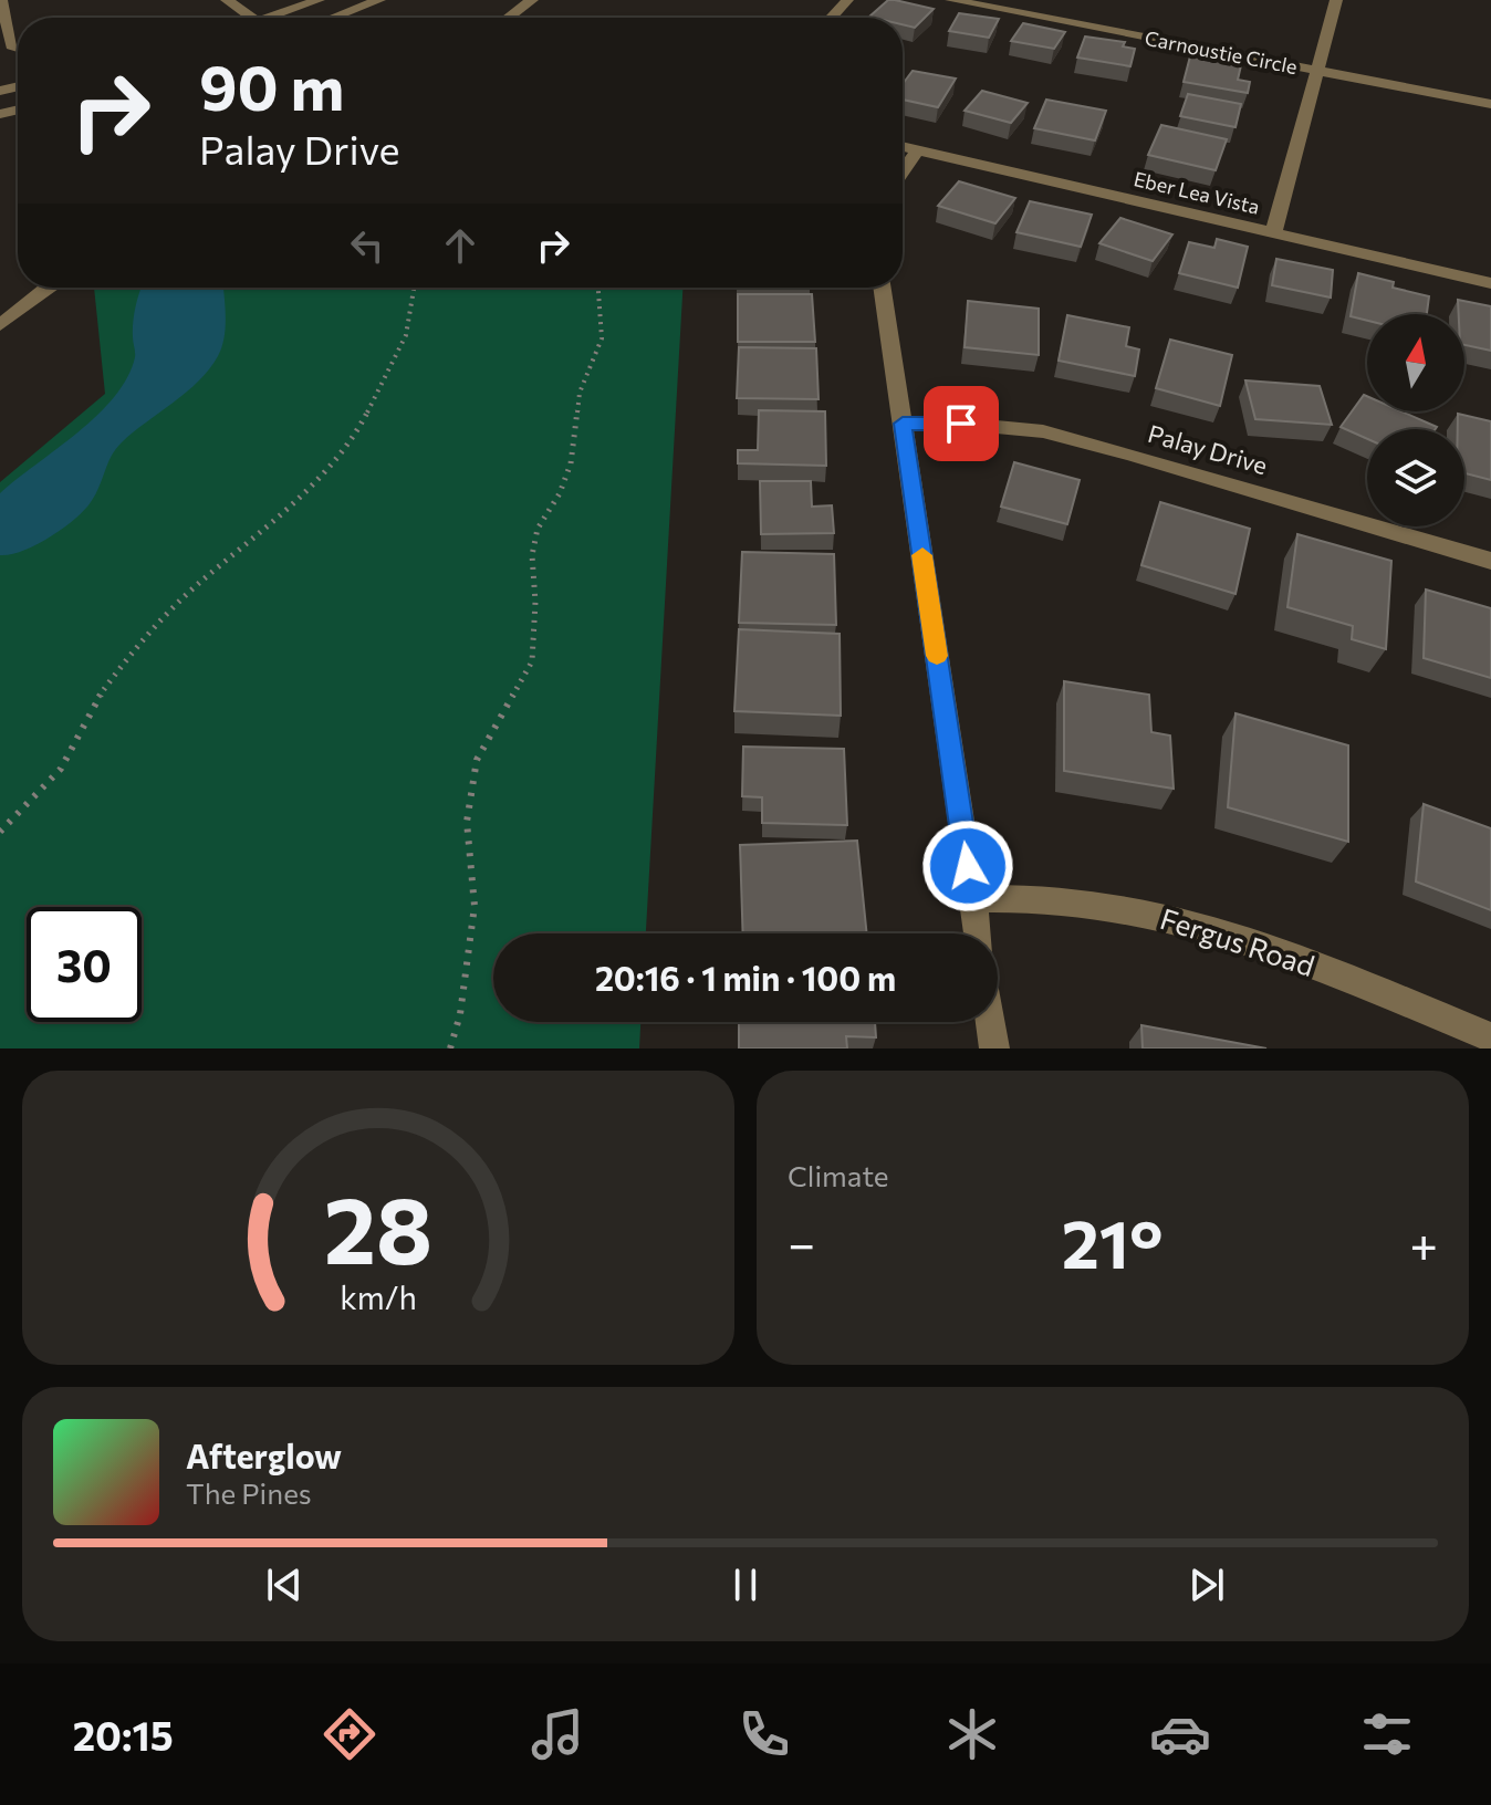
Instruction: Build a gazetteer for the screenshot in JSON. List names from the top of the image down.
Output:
{
  "streets": {
    "street": [
      "Carnoustie Circle",
      "Eber Lea Vista",
      "Palay Drive",
      "Fergus Road"
    ]
  },
  "north": "top",
  "page": {
    "turn": ["90 m", "Palay Drive"],
    "limit": "30",
    "trip": "20:16 · 1 min · 100 m",
    "tile": "Climate",
    "heat": ["−", "21°", "+"],
    "song": ["Afterglow", "The Pines"],
    "tabs": "20:15",
    "gauge": ["28", "km/h"]
  }
}
